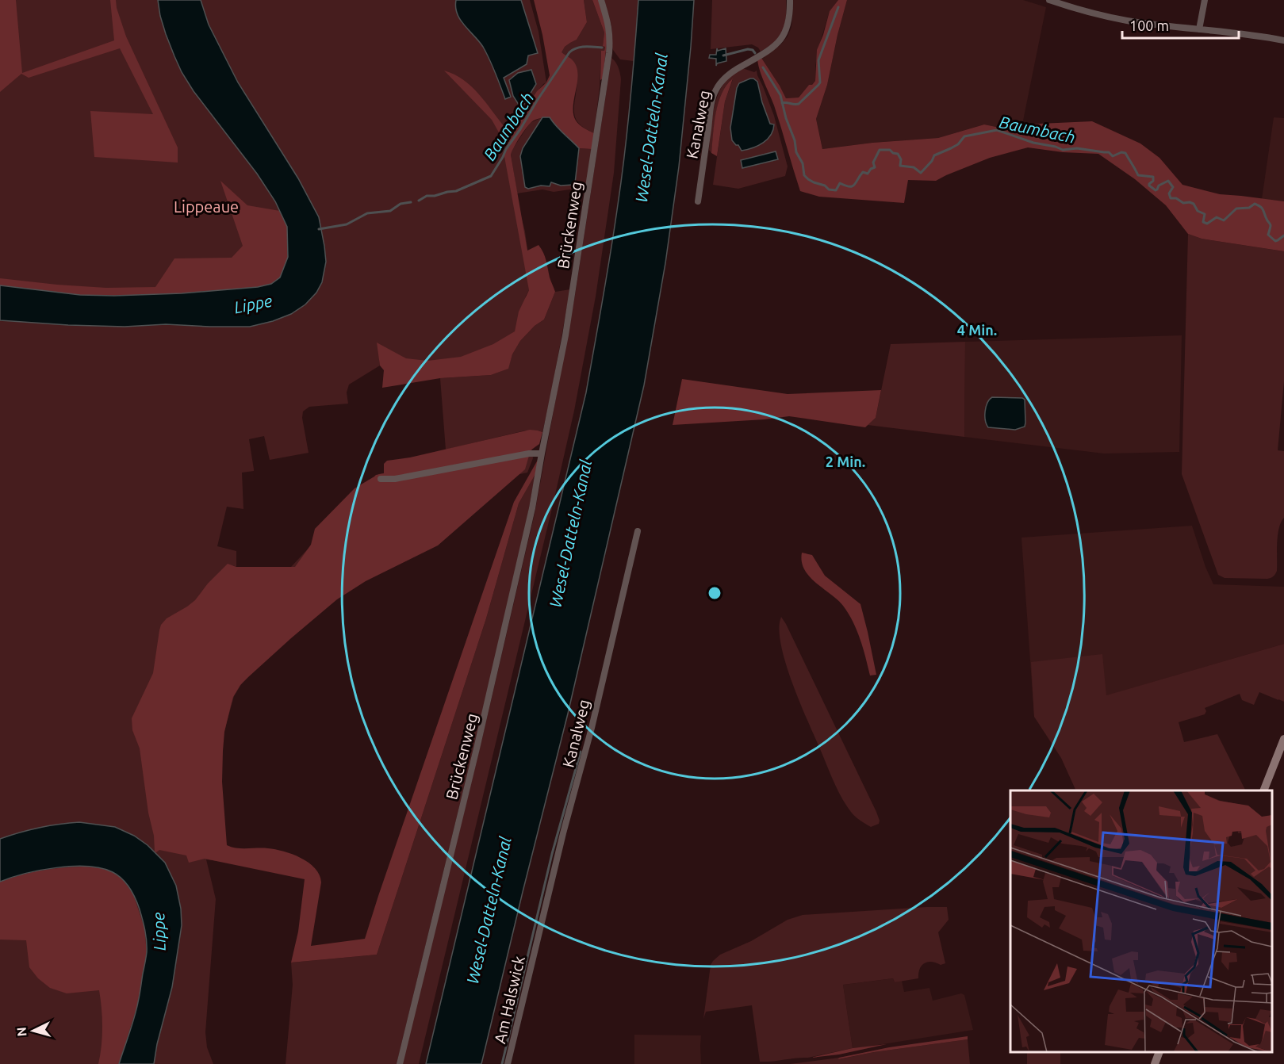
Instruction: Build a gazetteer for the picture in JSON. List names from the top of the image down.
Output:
{
  "streets": {
    "street": ["Kanalweg", "Brückenweg", "Am Halswick"]
  },
  "crossings": [
    ["Kanalweg", "Am Halswick"]
  ],
  "water": ["Baumbach", "Wesel-Datteln-Kanal", "Lippe"],
  "parks": ["Lippeaue"],
  "scale_bar": "100 m",
  "north": "left",
  "rings": ["4 Min.", "2 Min."]
}
